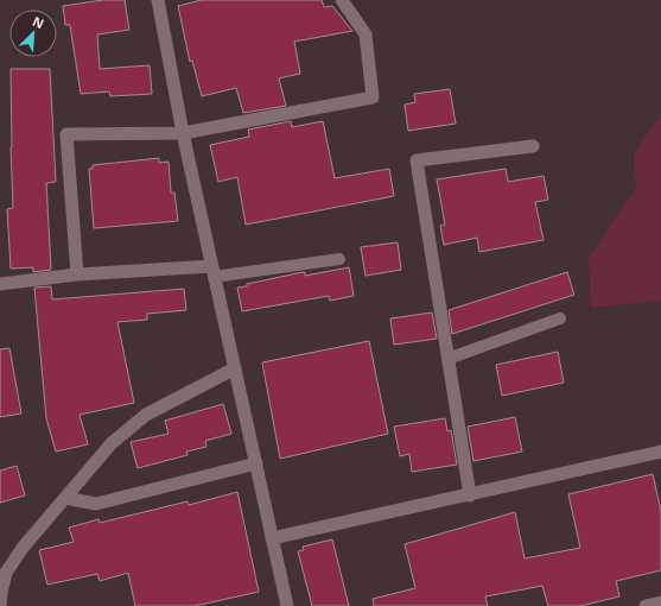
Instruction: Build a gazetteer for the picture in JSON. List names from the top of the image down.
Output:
{
  "north": "top right"
}
